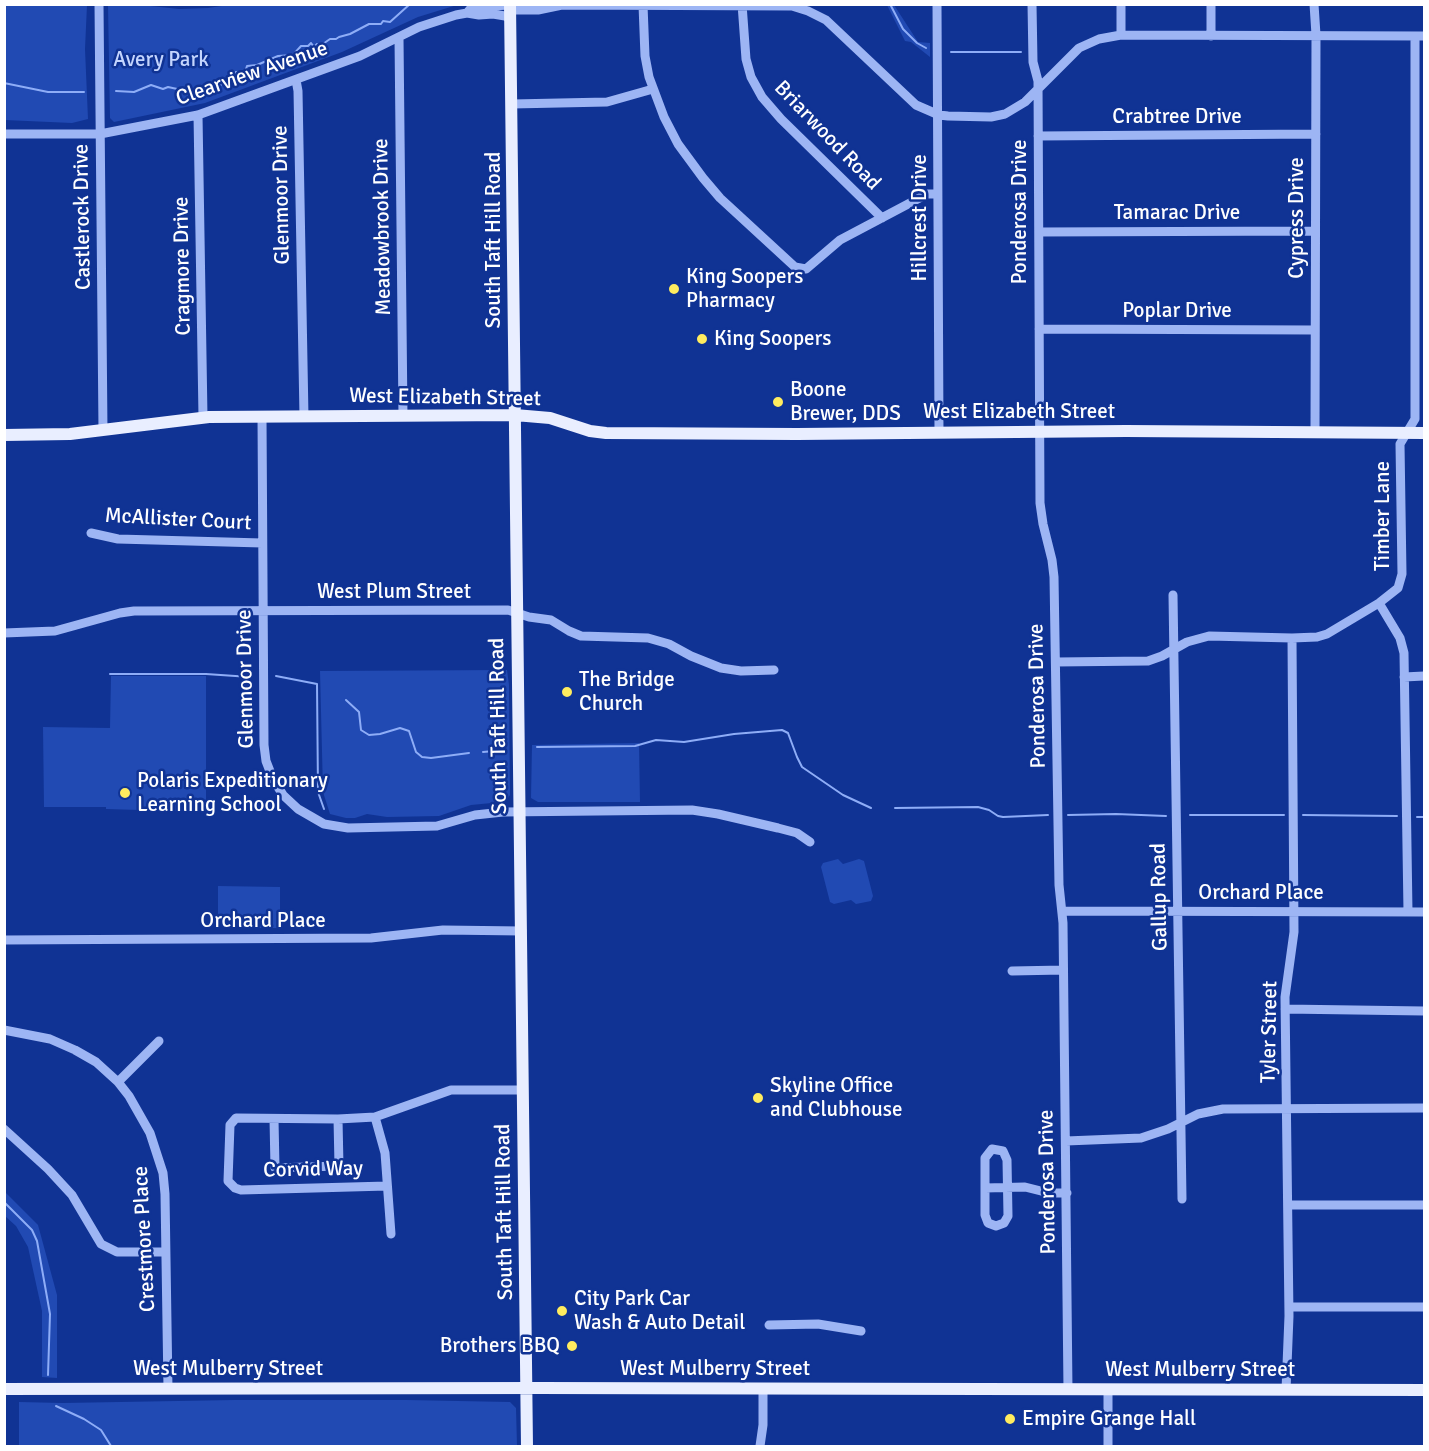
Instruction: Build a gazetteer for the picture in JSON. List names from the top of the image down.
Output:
{
  "streets": {
    "main road": ["South Taft Hill Road", "West Elizabeth Street", "West Mulberry Street"],
    "street": [
      "Clearview Avenue",
      "Crabtree Drive",
      "Briarwood Road",
      "Glenmoor Drive",
      "Ponderosa Drive",
      "Tamarac Drive",
      "Castlerock Drive",
      "Hillcrest Drive",
      "Cypress Drive",
      "Meadowbrook Drive",
      "Cragmore Drive",
      "Poplar Drive",
      "Timber Lane",
      "McAllister Court",
      "West Plum Street",
      "Orchard Place",
      "Gallup Road",
      "Tyler Street",
      "Corvid Way",
      "Crestmore Place"
    ]
  },
  "crossings": [
    ["Clearview Avenue", "Briarwood Road"],
    ["Clearview Avenue", "Glenmoor Drive"],
    ["Clearview Avenue", "Ponderosa Drive"],
    ["Clearview Avenue", "Castlerock Drive"],
    ["Clearview Avenue", "Hillcrest Drive"],
    ["Clearview Avenue", "Cypress Drive"],
    ["Clearview Avenue", "Meadowbrook Drive"],
    ["Clearview Avenue", "South Taft Hill Road"],
    ["Clearview Avenue", "Cragmore Drive"],
    ["Clearview Avenue", "Timber Lane"],
    ["Crabtree Drive", "Ponderosa Drive"],
    ["Crabtree Drive", "Cypress Drive"],
    ["Glenmoor Drive", "South Taft Hill Road"],
    ["Glenmoor Drive", "West Elizabeth Street"],
    ["Glenmoor Drive", "McAllister Court"],
    ["Glenmoor Drive", "West Plum Street"],
    ["Ponderosa Drive", "Tamarac Drive"],
    ["Ponderosa Drive", "Poplar Drive"],
    ["Ponderosa Drive", "West Elizabeth Street"],
    ["Ponderosa Drive", "Orchard Place"],
    ["Ponderosa Drive", "West Mulberry Street"],
    ["Tamarac Drive", "Cypress Drive"],
    ["Castlerock Drive", "West Elizabeth Street"],
    ["Hillcrest Drive", "West Elizabeth Street"],
    ["Cypress Drive", "Poplar Drive"],
    ["Cypress Drive", "West Elizabeth Street"],
    ["Meadowbrook Drive", "West Elizabeth Street"],
    ["South Taft Hill Road", "West Elizabeth Street"],
    ["South Taft Hill Road", "West Plum Street"],
    ["South Taft Hill Road", "Orchard Place"],
    ["South Taft Hill Road", "West Mulberry Street"],
    ["Cragmore Drive", "West Elizabeth Street"],
    ["West Elizabeth Street", "Timber Lane"],
    ["Orchard Place", "Gallup Road"],
    ["Orchard Place", "Tyler Street"],
    ["Tyler Street", "West Mulberry Street"],
    ["Crestmore Place", "West Mulberry Street"]
  ],
  "parks": ["Avery Park"],
  "places": [
    "King Soopers Pharmacy",
    "King Soopers",
    "Boone Brewer, DDS",
    "The Bridge Church",
    "Polaris Expeditionary Learning School",
    "Skyline Office and Clubhouse",
    "City Park Car Wash & Auto Detail",
    "Brothers BBQ",
    "Empire Grange Hall"
  ]
}
